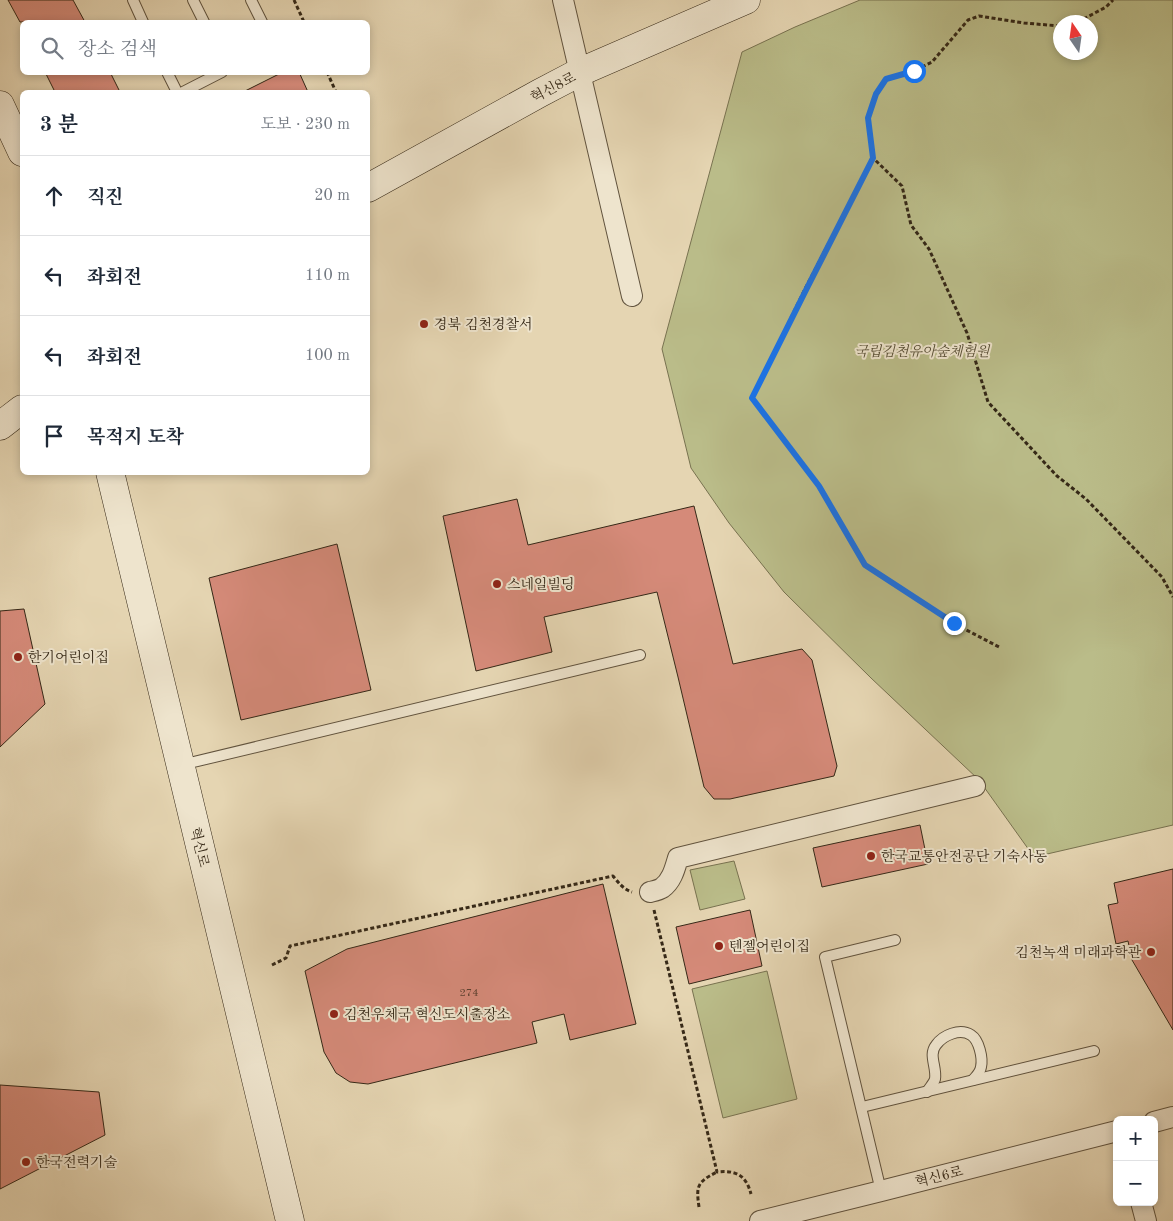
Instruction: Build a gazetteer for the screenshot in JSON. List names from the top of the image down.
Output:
{
  "streets": {
    "main road": ["혁신8로", "혁신로"],
    "street": ["혁신6로"]
  },
  "parks": ["국립김천유아숲체험원"],
  "places": [
    "경북 김천경찰서",
    "스네일빌딩",
    "한기어린이집",
    "한국교통안전공단 기숙사동",
    "텐젤어린이집",
    "김천녹색 미래과학관",
    "김천우체국 혁신도시출장소",
    "한국전력기술"
  ],
  "house_numbers": ["274"],
  "north": "top",
  "page": {
    "search": "장소 검색",
    "heading": ["3 분", "도보 · 230 m"],
    "list": [
      ["직진", "20 m"],
      ["좌회전", "110 m"],
      ["좌회전", "100 m"],
      "목적지 도착"
    ],
    "map_buttons": ["+", "−"]
  }
}
